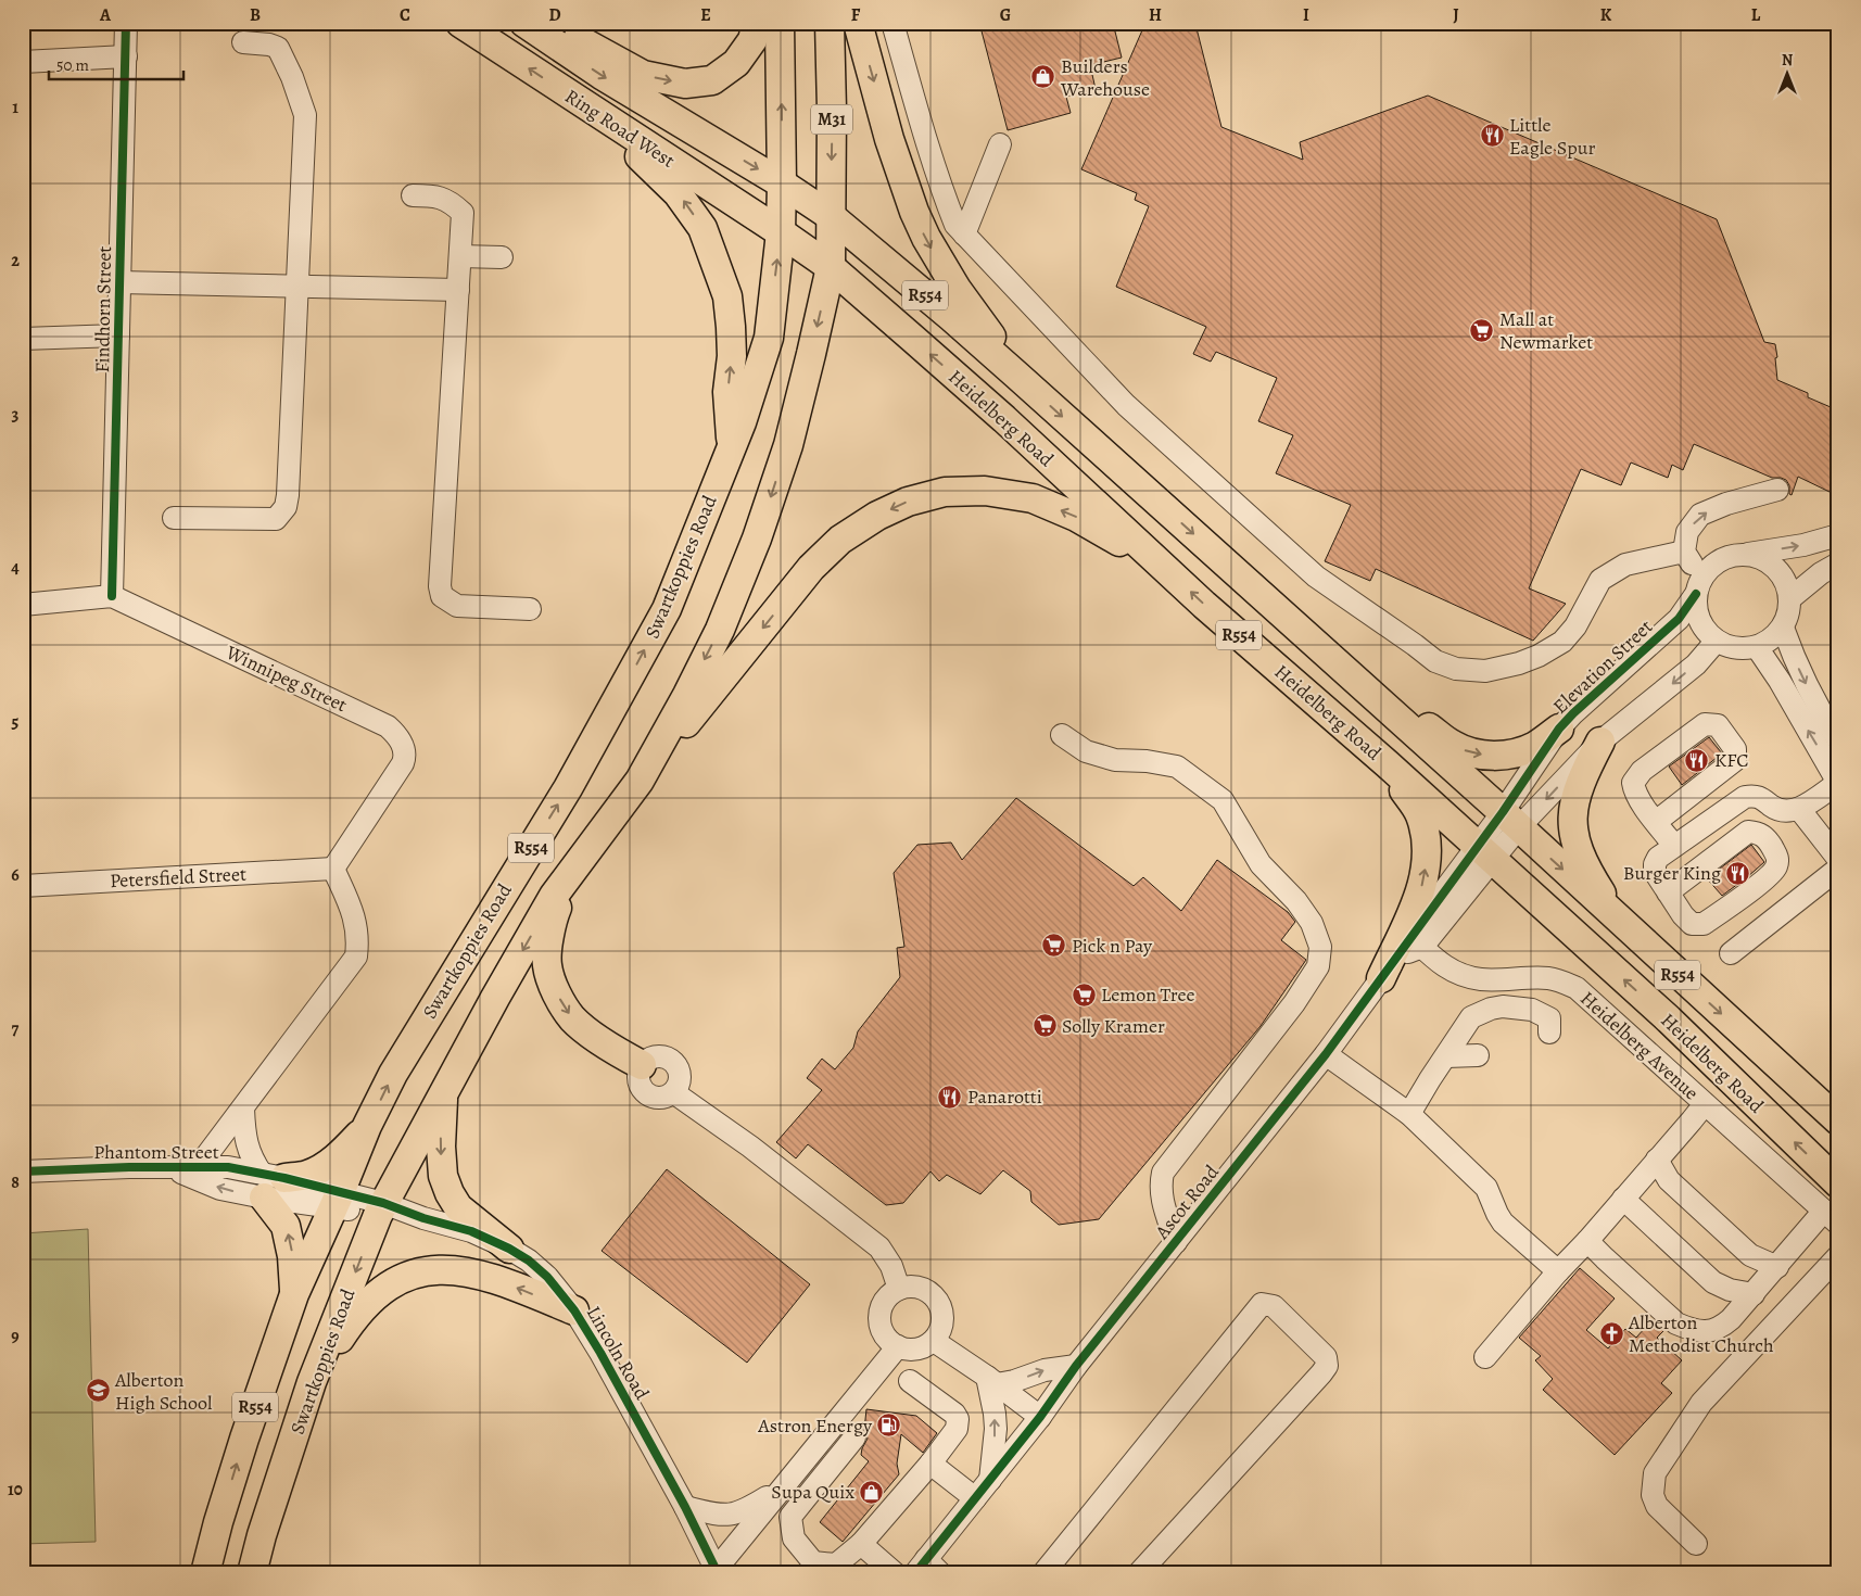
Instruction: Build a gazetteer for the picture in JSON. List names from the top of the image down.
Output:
{
  "streets": {
    "main road": [
      "M31",
      "Ring Road West",
      "R554",
      "Heidelberg Road",
      "Swartkoppies Road"
    ],
    "street": [
      "Findhorn Street",
      "Elevation Street",
      "Winnipeg Street",
      "Petersfield Street",
      "Heidelberg Avenue",
      "Phantom Street",
      "Ascot Road",
      "Lincoln Road"
    ]
  },
  "crossings": [
    ["M31", "R554"],
    ["M31", "Swartkoppies Road"],
    ["Ring Road West", "R554"],
    ["Ring Road West", "Heidelberg Road"],
    ["Ring Road West", "Swartkoppies Road"],
    ["R554", "Swartkoppies Road"],
    ["R554", "Elevation Street"],
    ["Findhorn Street", "Winnipeg Street"],
    ["Heidelberg Road", "Swartkoppies Road"],
    ["Heidelberg Road", "Elevation Street"],
    ["Swartkoppies Road", "Phantom Street"],
    ["Winnipeg Street", "Petersfield Street"],
    ["Winnipeg Street", "Phantom Street"],
    ["Petersfield Street", "Phantom Street"],
    ["Phantom Street", "Lincoln Road"]
  ],
  "places": {
    "shop": ["Builders Warehouse", "Supa Quix"],
    "restaurant": [
      "Little Eagle Spur",
      "KFC",
      "Burger King",
      "Panarotti"
    ],
    "supermarket": [
      "Mall at Newmarket",
      "Pick n Pay",
      "Lemon Tree",
      "Solly Kramer"
    ],
    "church": ["Alberton Methodist Church"],
    "school or university": ["Alberton High School"],
    "fuel station": ["Astron Energy"]
  },
  "scale_bar": "50 m",
  "north": "top",
  "grid": {
    "columns": [
      "A",
      "B",
      "C",
      "D",
      "E",
      "F",
      "G",
      "H",
      "I",
      "J",
      "K",
      "L"
    ],
    "rows": [
      "1",
      "2",
      "3",
      "4",
      "5",
      "6",
      "7",
      "8",
      "9",
      "10"
    ]
  }
}
